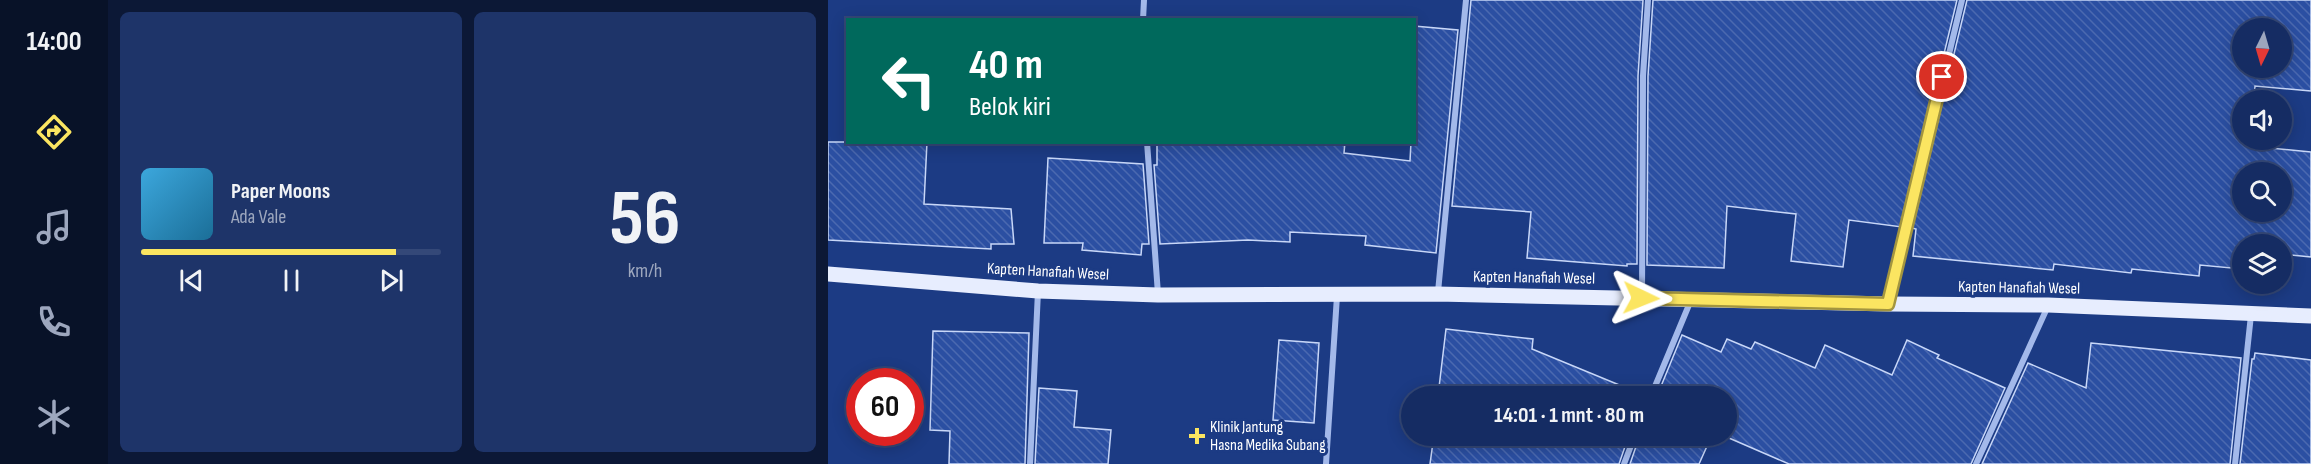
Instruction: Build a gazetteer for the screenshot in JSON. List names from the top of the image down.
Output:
{
  "streets": {
    "main road": ["Kapten Hanafiah Wesel"]
  },
  "places": {
    "health": ["Klinik Jantung Hasna Medika Subang"]
  },
  "north": "bottom",
  "page": {
    "tabs": "14:00",
    "tile": ["56", "km/h"],
    "turn": ["40 m", "Belok kiri"],
    "song": ["Paper Moons", "Ada Vale"],
    "limit": "60",
    "trip": "14:01 · 1 mnt · 80 m"
  }
}
